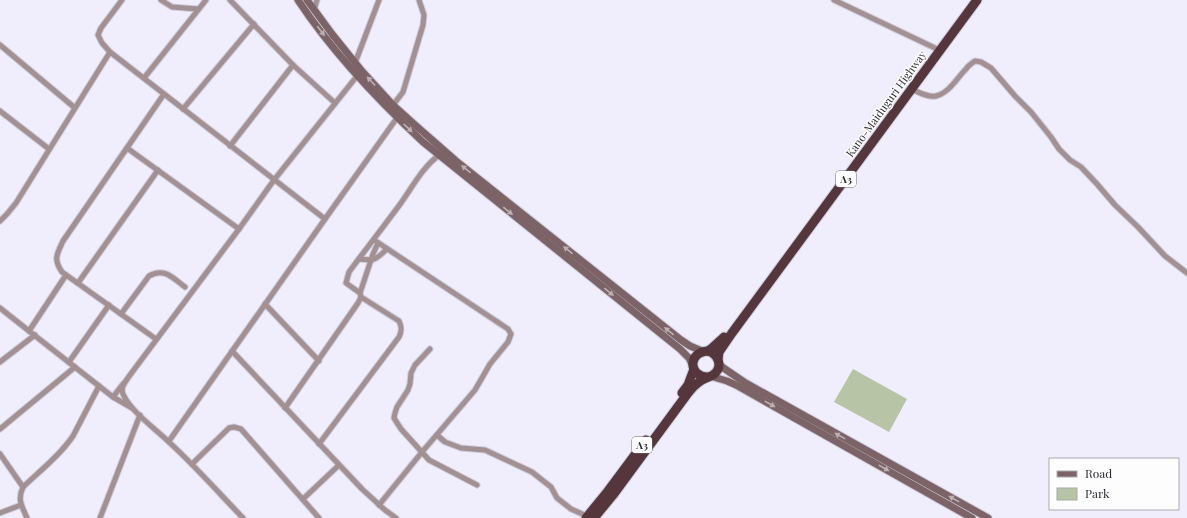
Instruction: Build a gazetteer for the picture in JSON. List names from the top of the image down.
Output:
{
  "streets": {
    "highway": ["Kano-Maiduguri Highway", "A3"]
  },
  "crossings": [
    ["Kano-Maiduguri Highway", "A3"]
  ],
  "legend": ["Road", "Park"]
}
